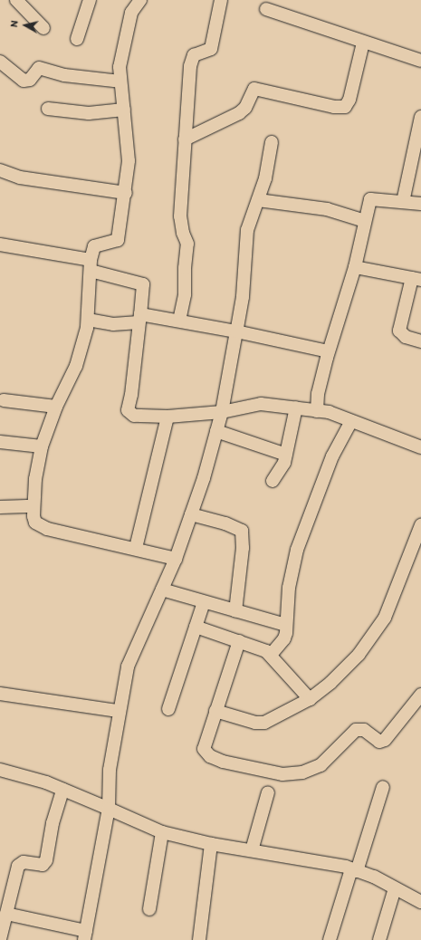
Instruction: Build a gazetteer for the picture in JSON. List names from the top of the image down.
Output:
{
  "north": "left"
}
